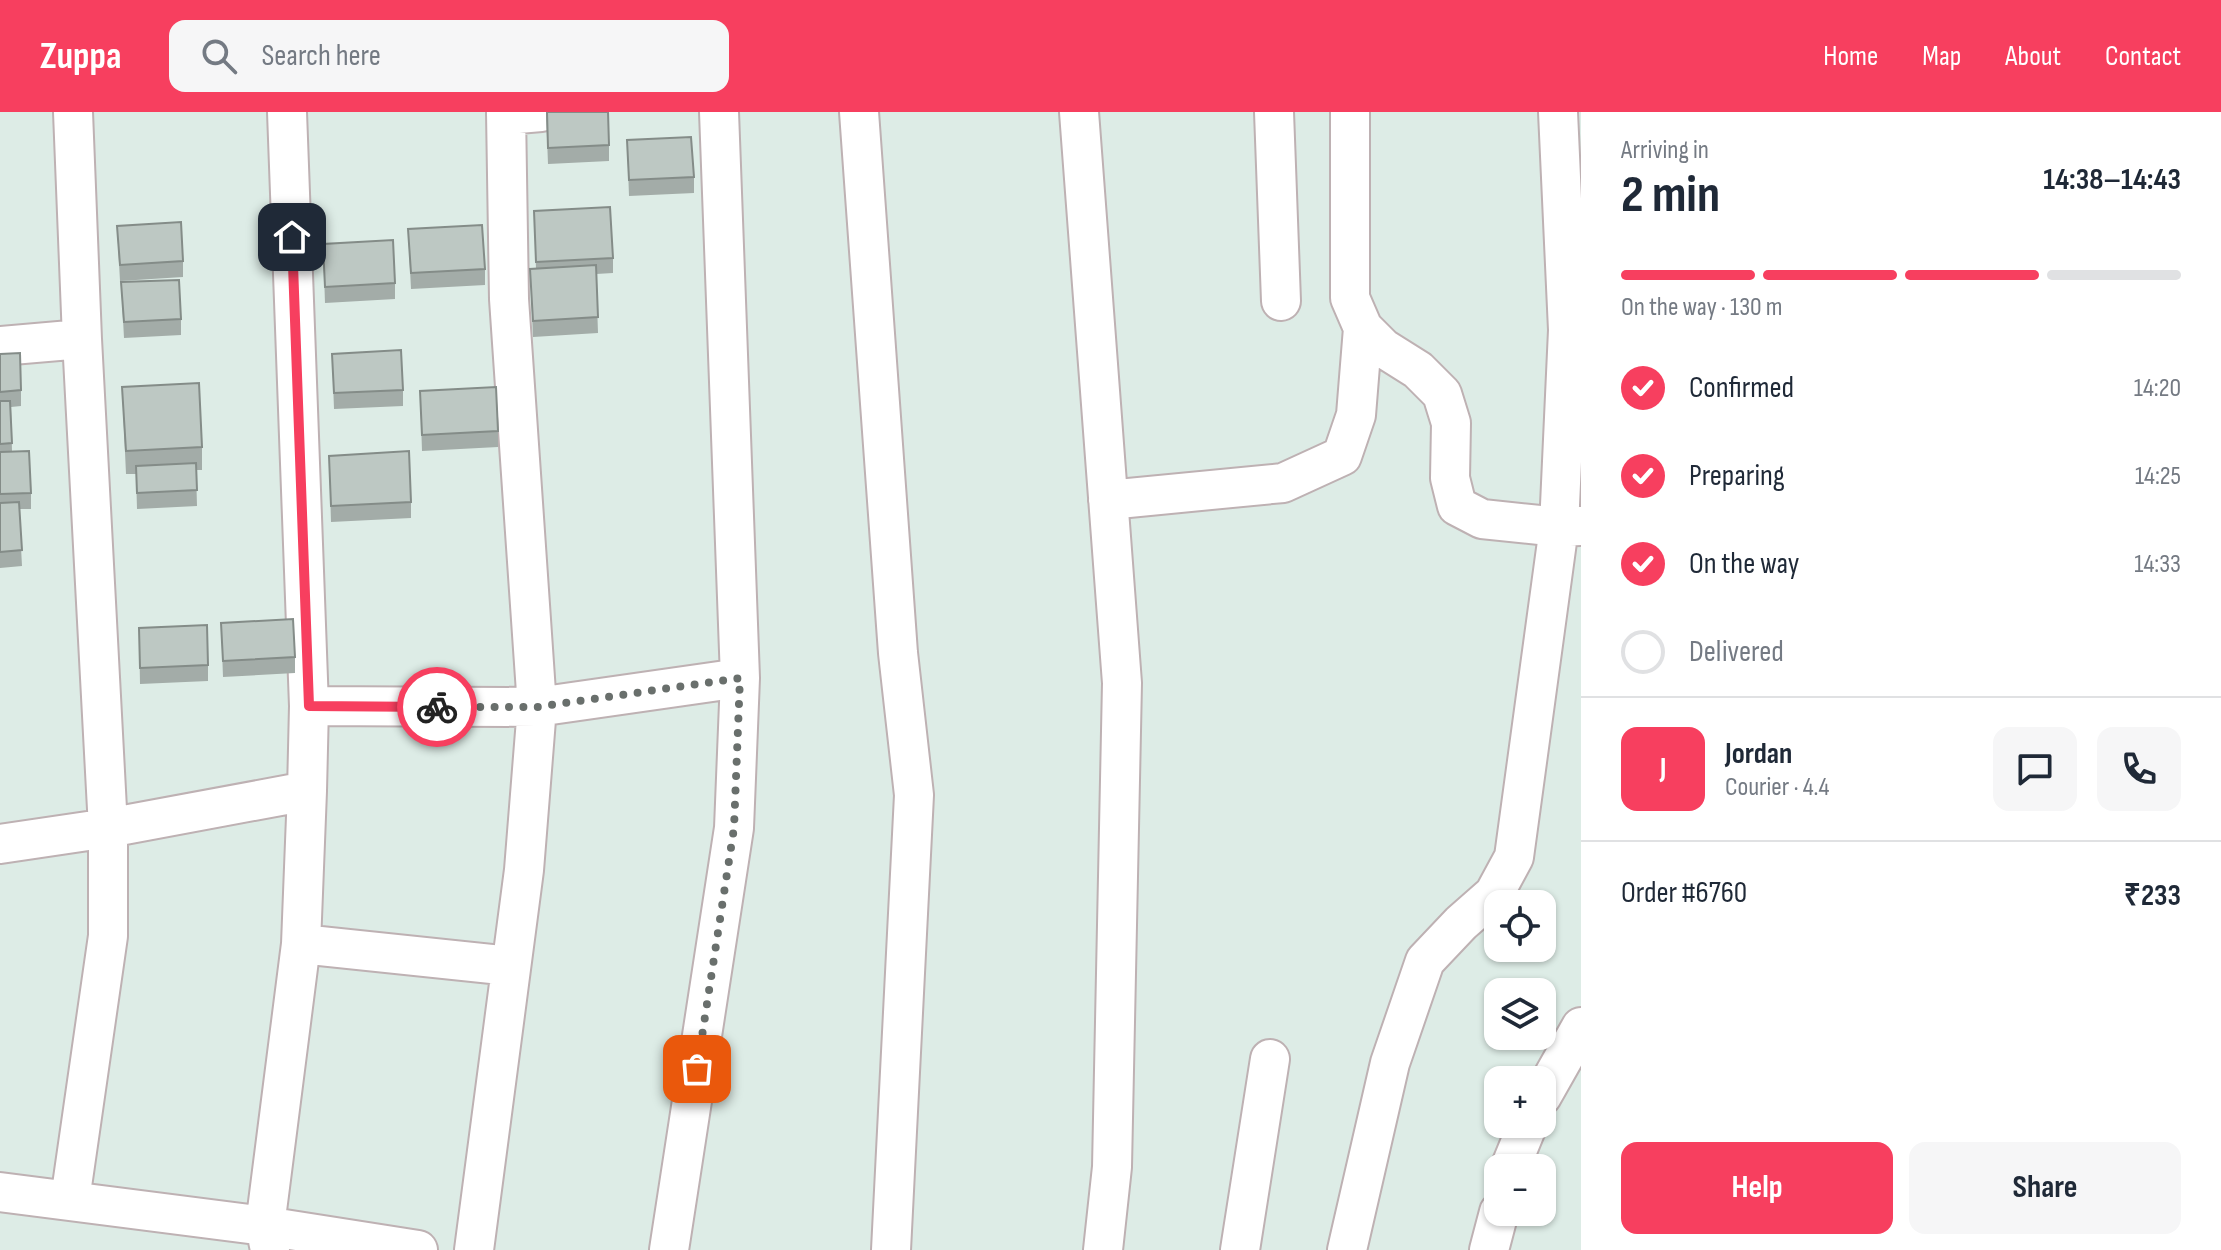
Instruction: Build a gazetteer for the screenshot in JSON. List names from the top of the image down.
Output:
{
  "page": {
    "header": "Zuppa",
    "search": "Search here",
    "nav": [
      "Home",
      "Map",
      "About",
      "Contact"
    ],
    "heading": ["2 min", "Arriving in", "14:38–14:43"],
    "panel": [
      "Jordan",
      "Courier · 4.4",
      "Order #6760",
      "₹233"
    ],
    "bar": "On the way · 130 m",
    "list": [
      ["Confirmed", "14:20"],
      ["Preparing", "14:25"],
      ["On the way", "14:33"],
      "Delivered"
    ],
    "round": "J",
    "map_buttons": ["+", "−"],
    "buttons": ["Help", "Share"]
  }
}
